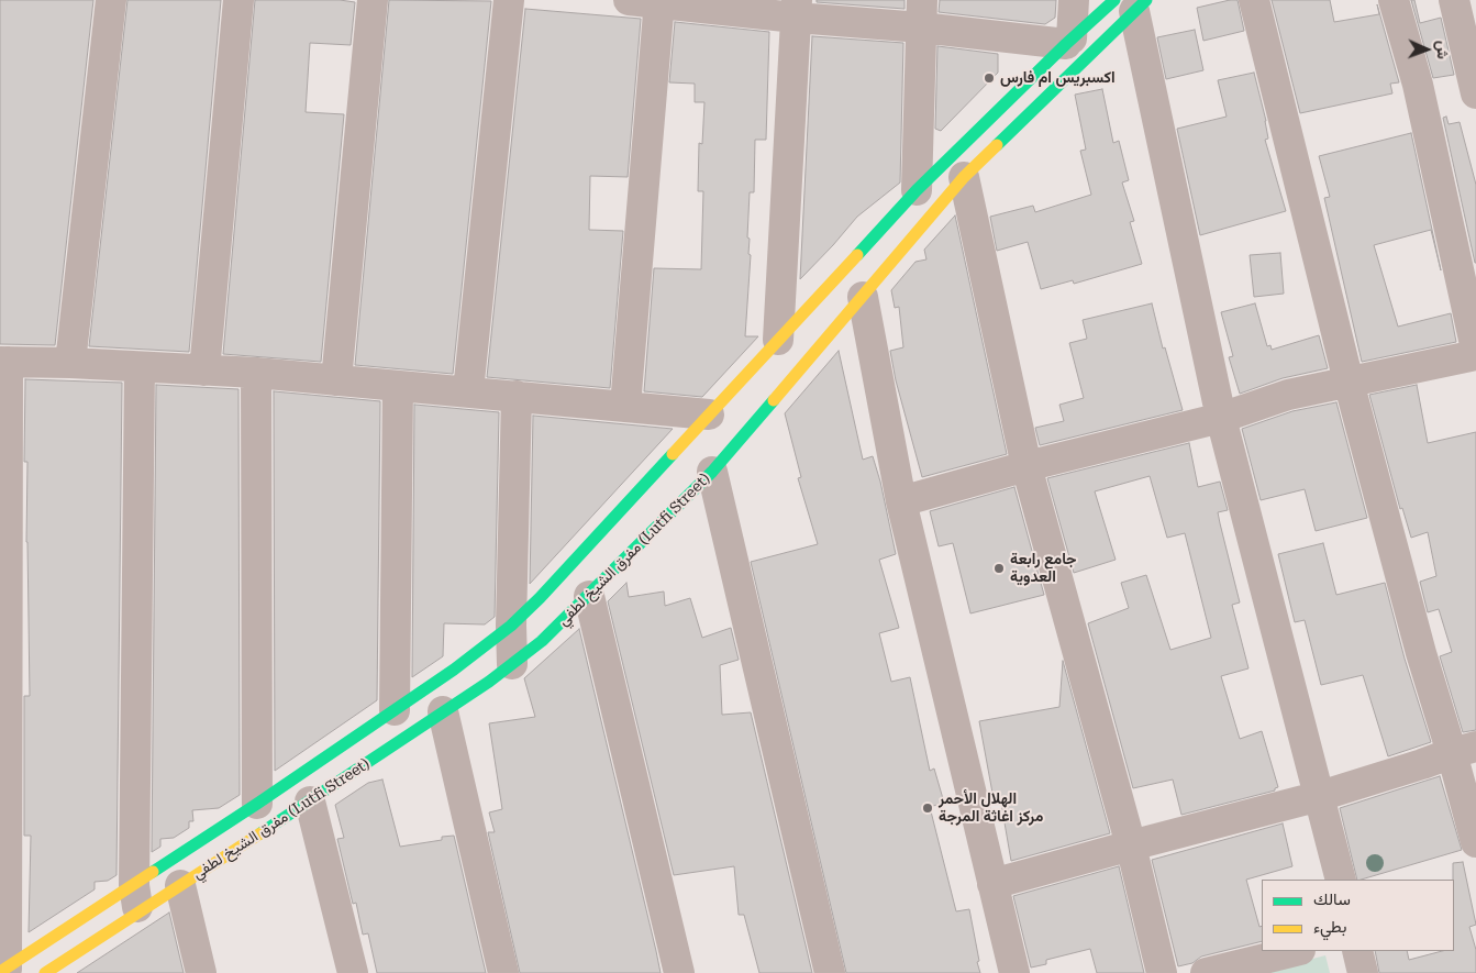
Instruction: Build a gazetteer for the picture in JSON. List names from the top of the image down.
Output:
{
  "streets": {
    "street": ["مفرق الشيخ لطفي (Lutfi Street)"]
  },
  "places": ["اكسبريس ام فارس", "جامع رابعة العدوية", "الهلال الأحمر مركز اغاثة المرجة"],
  "legend": ["سالك", "بطيء"],
  "north": "right"
}
